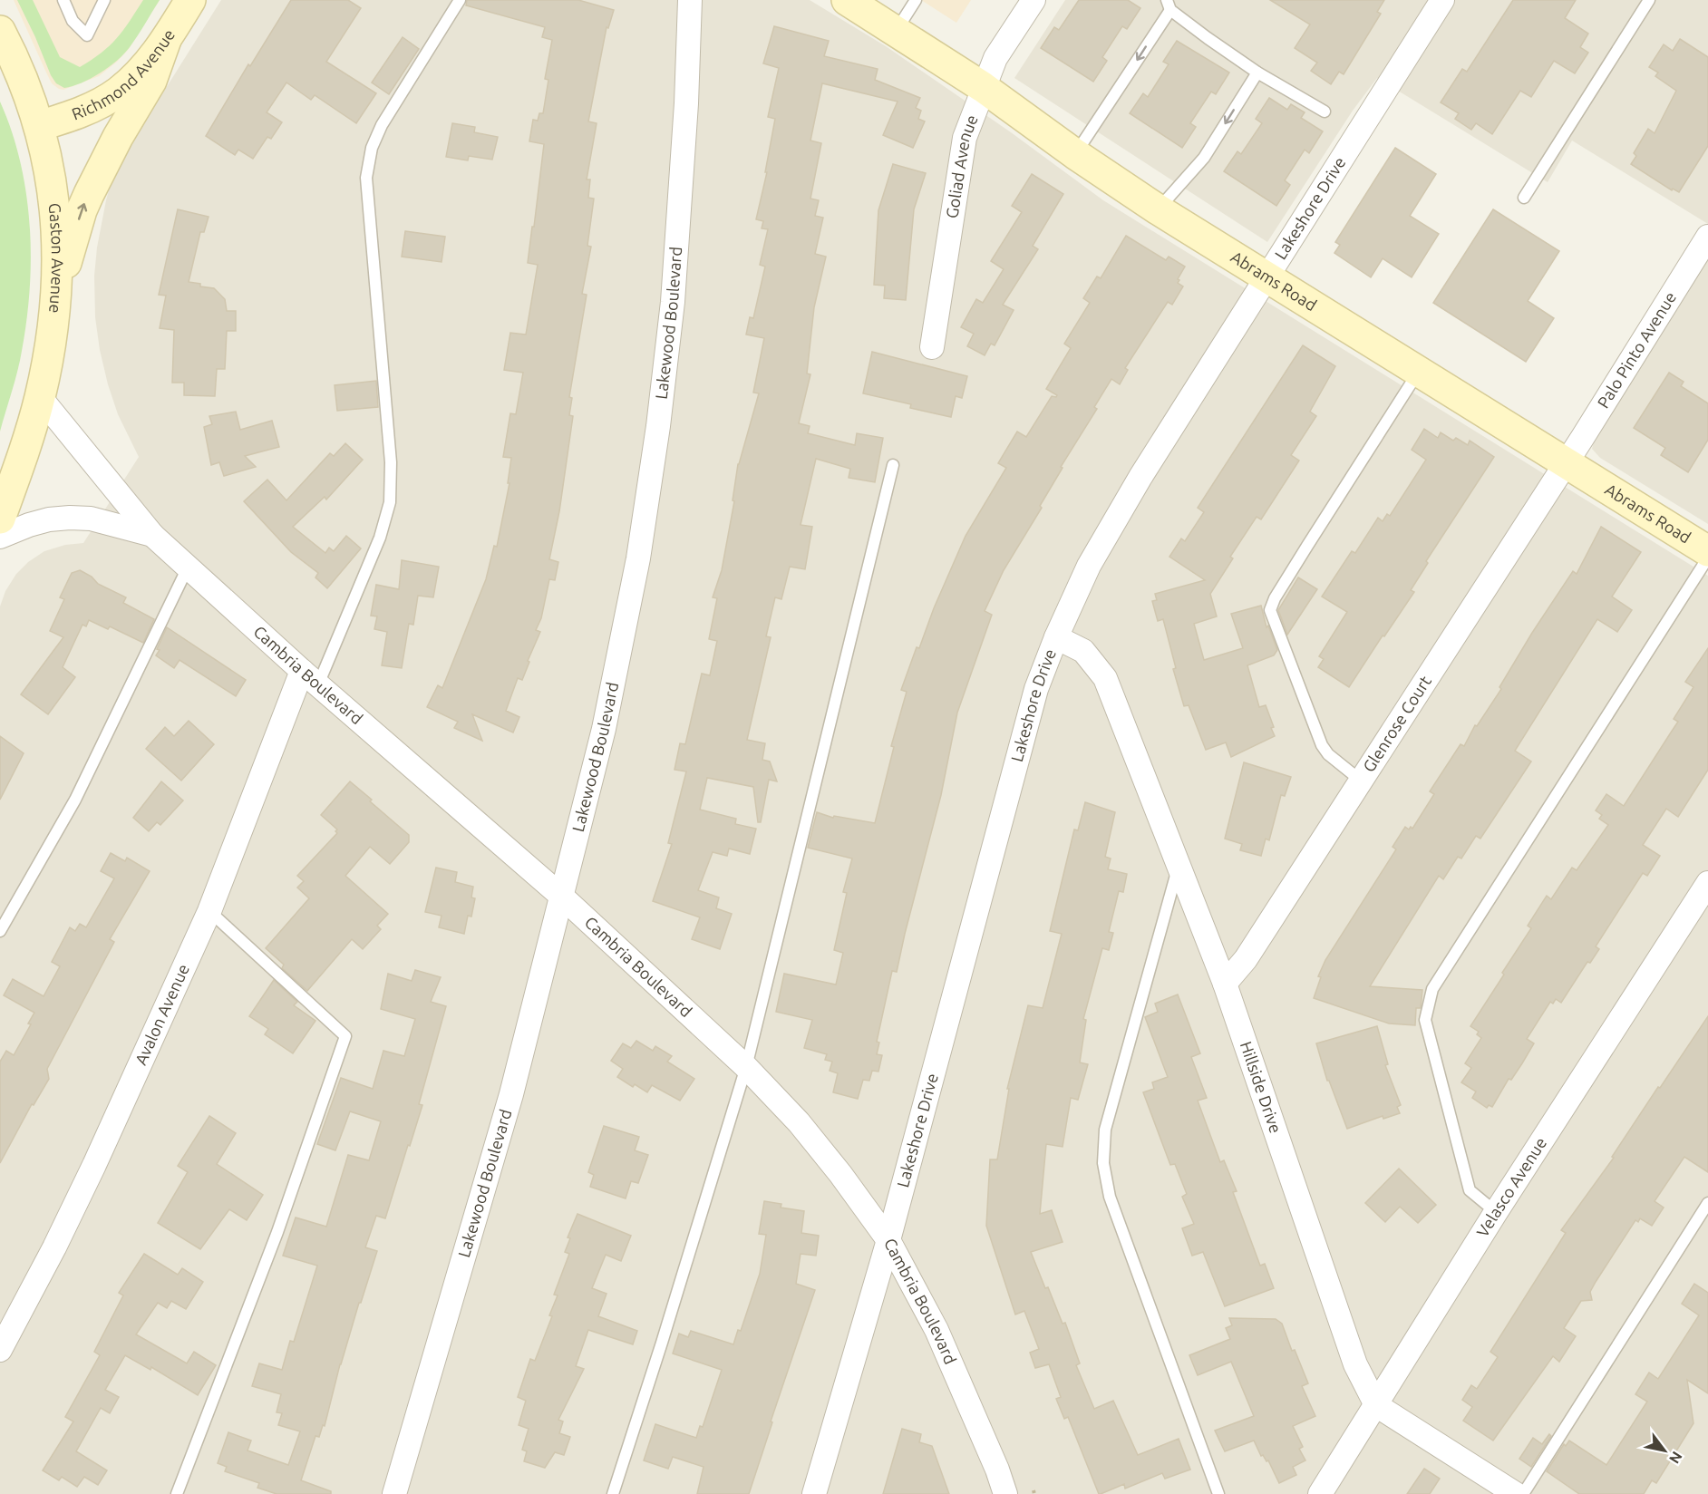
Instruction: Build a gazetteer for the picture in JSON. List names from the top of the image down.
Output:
{
  "streets": {
    "main road": ["Richmond Avenue", "Gaston Avenue", "Abrams Road"],
    "street": [
      "Goliad Avenue",
      "Lakeshore Drive",
      "Lakewood Boulevard",
      "Palo Pinto Avenue",
      "Cambria Boulevard",
      "Glenrose Court",
      "Avalon Avenue",
      "Hillside Drive",
      "Velasco Avenue"
    ]
  },
  "crossings": [
    ["Richmond Avenue", "Gaston Avenue"],
    ["Goliad Avenue", "Abrams Road"],
    ["Lakeshore Drive", "Abrams Road"],
    ["Lakeshore Drive", "Cambria Boulevard"],
    ["Lakeshore Drive", "Hillside Drive"],
    ["Gaston Avenue", "Cambria Boulevard"],
    ["Abrams Road", "Palo Pinto Avenue"],
    ["Abrams Road", "Glenrose Court"],
    ["Lakewood Boulevard", "Cambria Boulevard"],
    ["Palo Pinto Avenue", "Glenrose Court"],
    ["Cambria Boulevard", "Avalon Avenue"],
    ["Glenrose Court", "Hillside Drive"],
    ["Hillside Drive", "Velasco Avenue"]
  ],
  "north": "bottom right"
}
